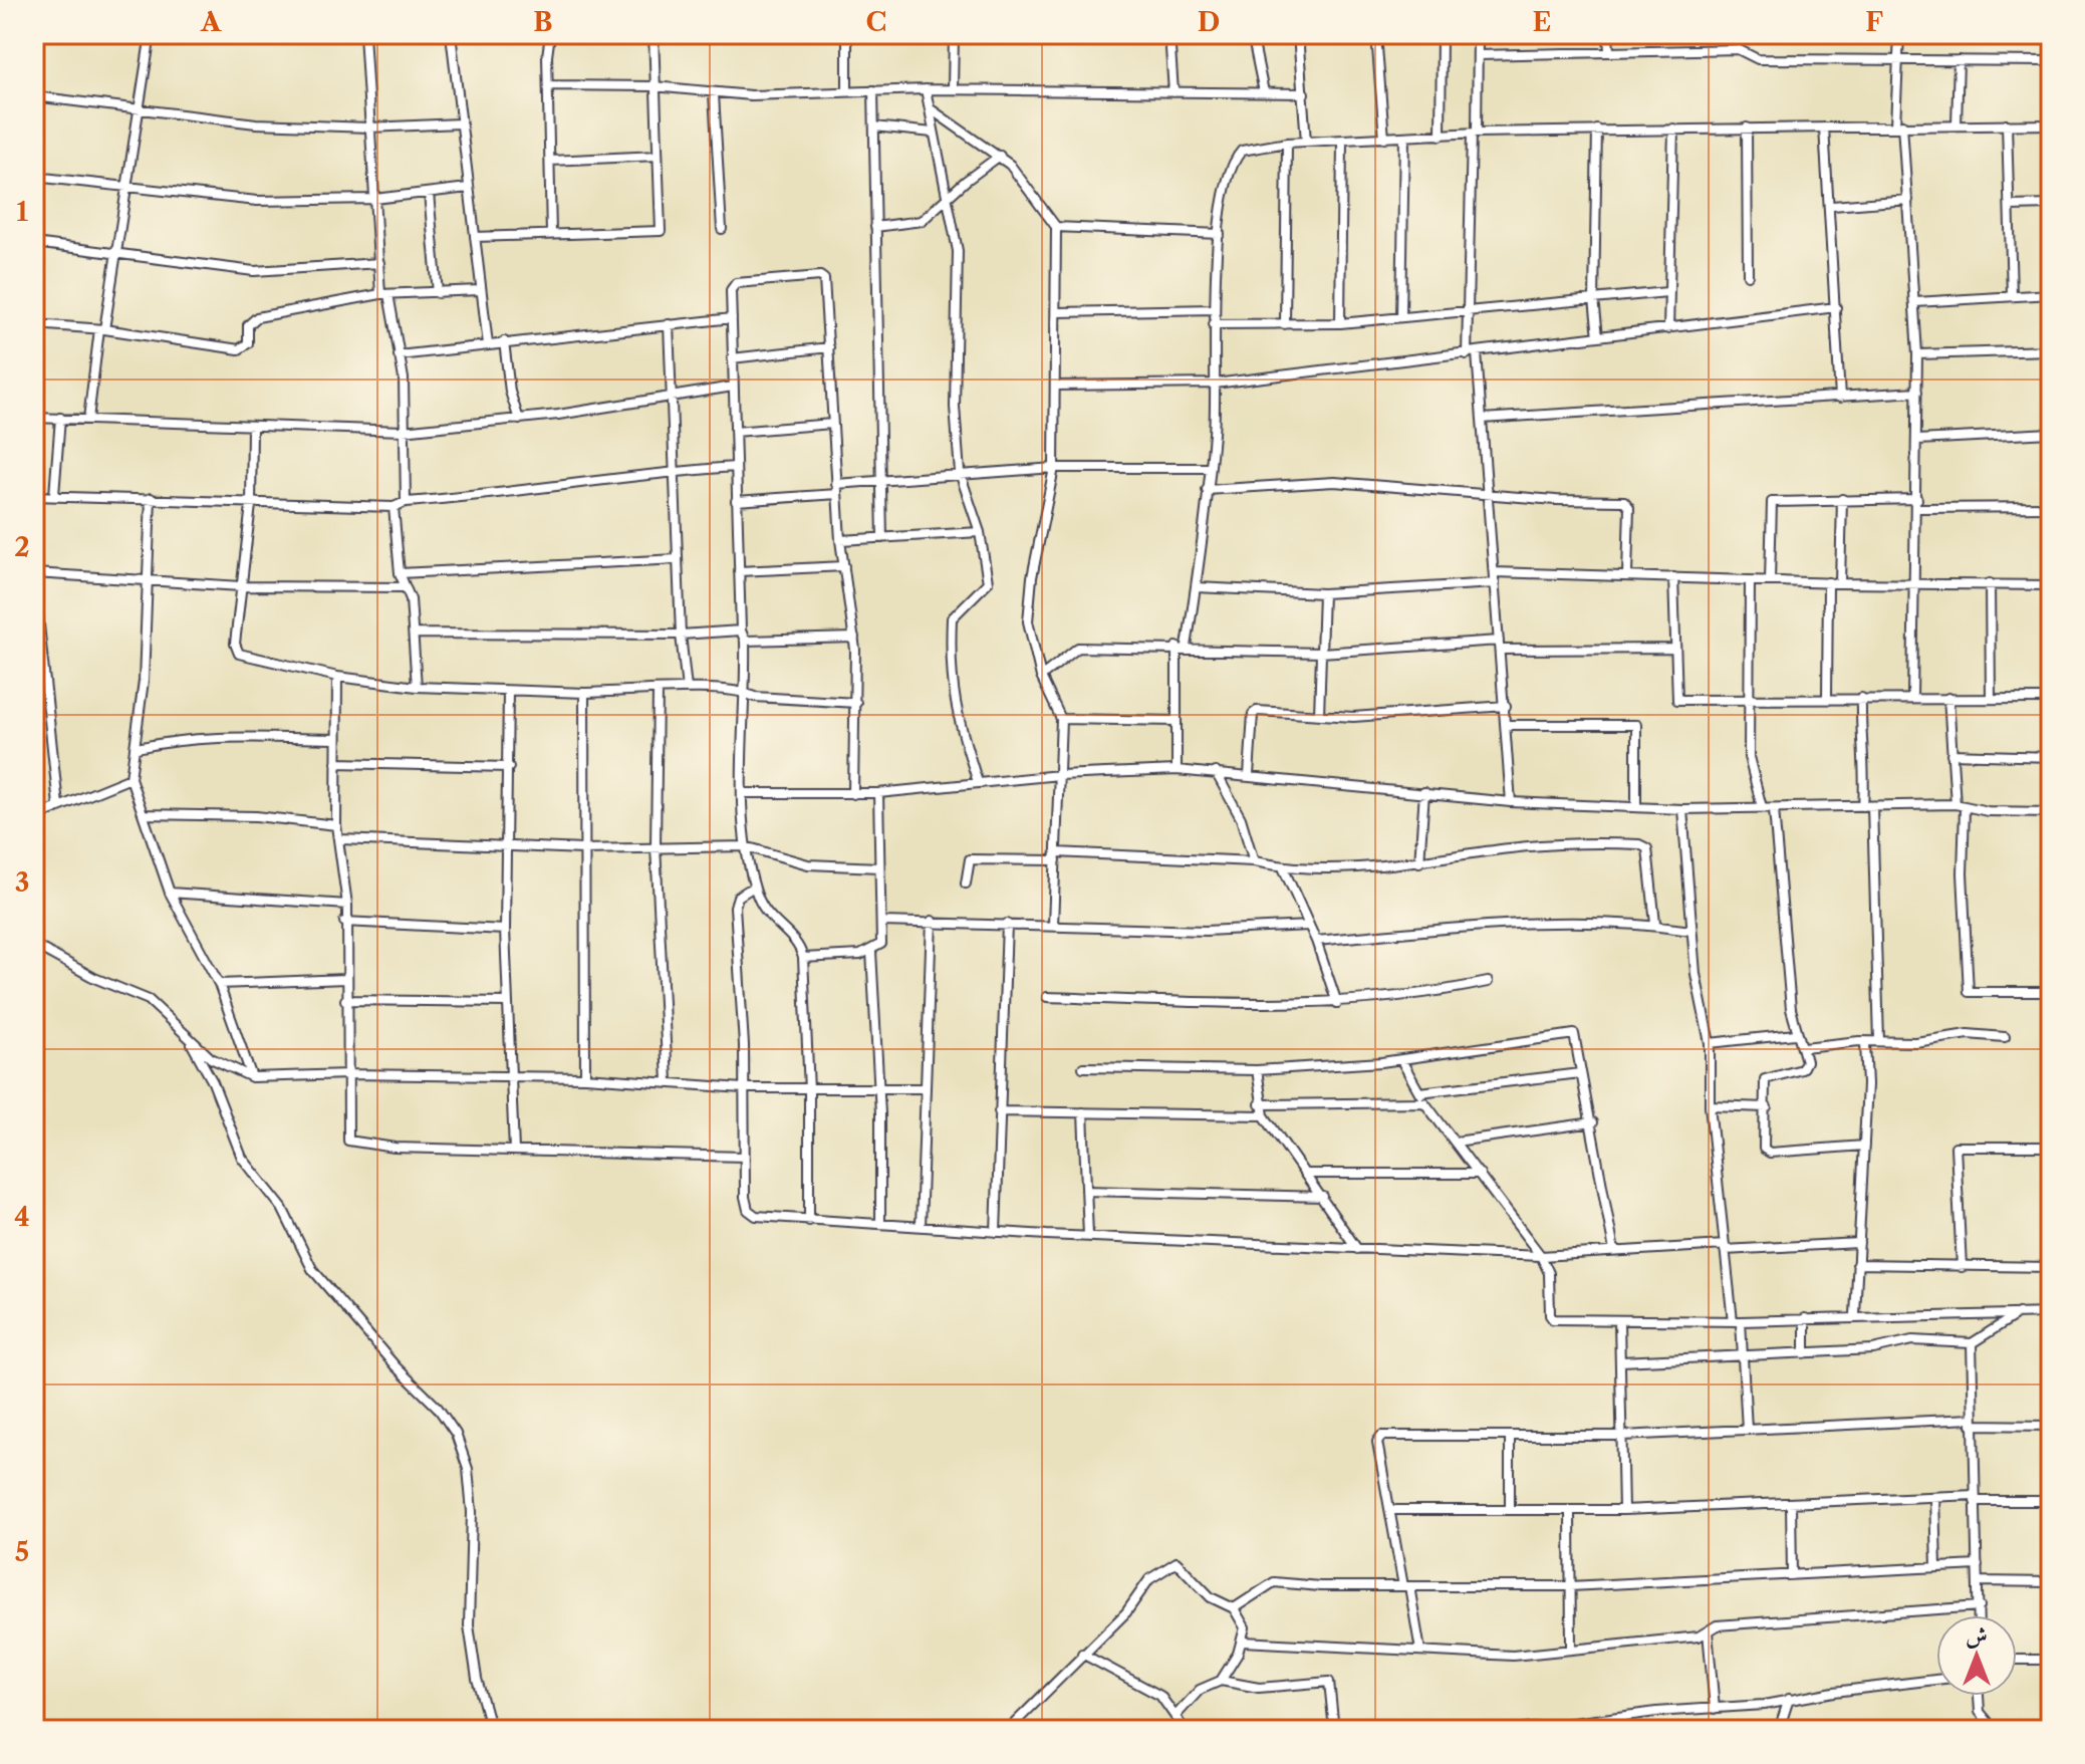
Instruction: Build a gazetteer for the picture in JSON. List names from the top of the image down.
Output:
{
  "north": "top",
  "grid": {
    "columns": [
      "A",
      "B",
      "C",
      "D",
      "E",
      "F"
    ],
    "rows": [
      "1",
      "2",
      "3",
      "4",
      "5"
    ]
  }
}
